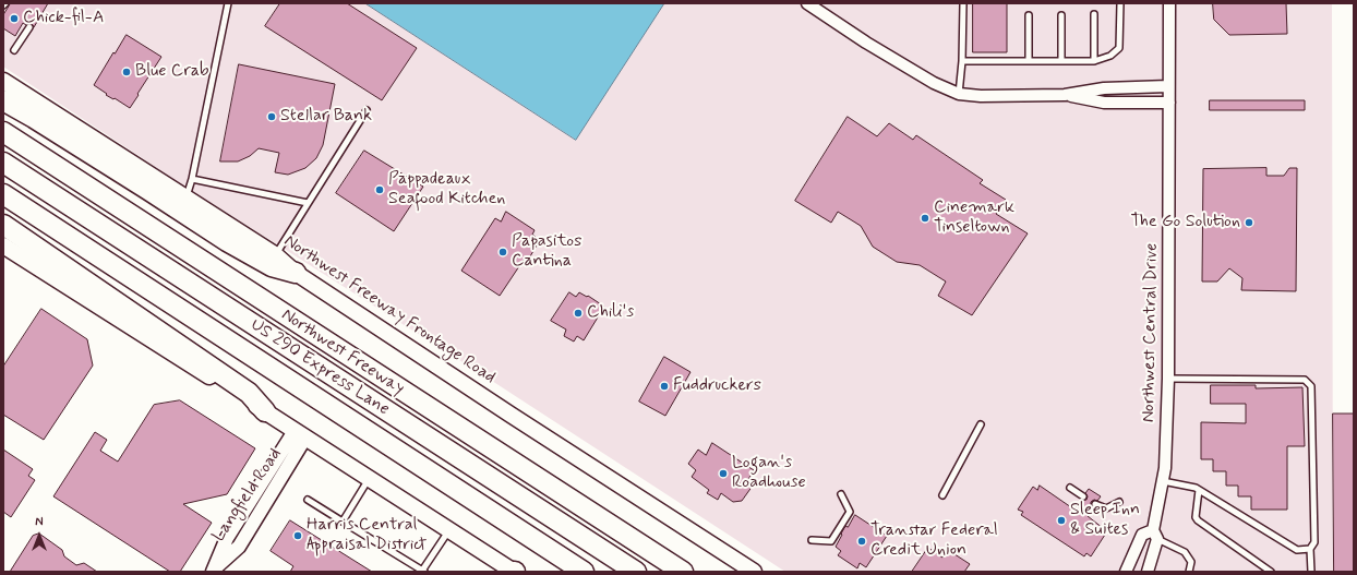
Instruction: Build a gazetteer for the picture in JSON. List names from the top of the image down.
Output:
{
  "streets": {
    "highway": ["Northwest Freeway", "US 290 Express Lane"],
    "main road": ["Northwest Freeway Frontage Road"],
    "street": ["Northwest Central Drive", "Langfield Road"]
  },
  "places": [
    "Chick-fil-A",
    "Blue Crab",
    "Stellar Bank",
    "Pappadeaux Seafood Kitchen",
    "Cinemark Tinseltown",
    "The Go Solution",
    "Papasitos Cantina",
    "Chili's",
    "Fuddruckers",
    "Logan's Roadhouse",
    "Sleep Inn & Suites",
    "Harris Central Appraisal District",
    "Transtar Federal Credit Union"
  ],
  "north": "top"
}
